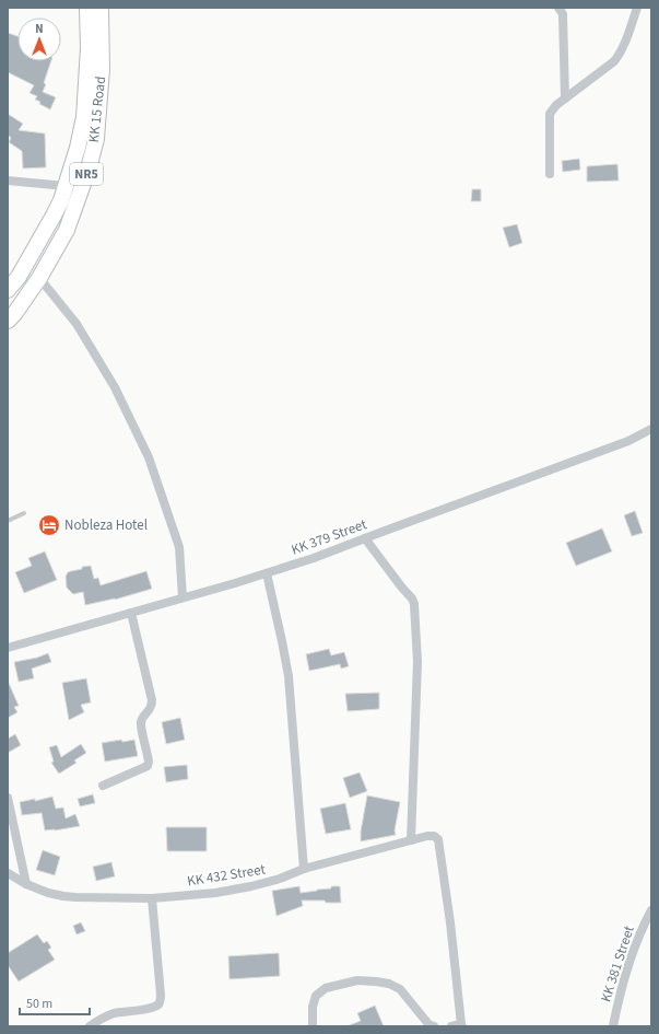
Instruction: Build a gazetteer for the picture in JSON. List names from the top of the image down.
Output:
{
  "streets": {
    "highway": ["KK 15 Road", "NR5"],
    "street": ["KK 379 Street", "KK 432 Street", "KK 381 Street"]
  },
  "places": {
    "hotel": ["Nobleza Hotel"]
  },
  "scale_bar": "50 m",
  "north": "top"
}
